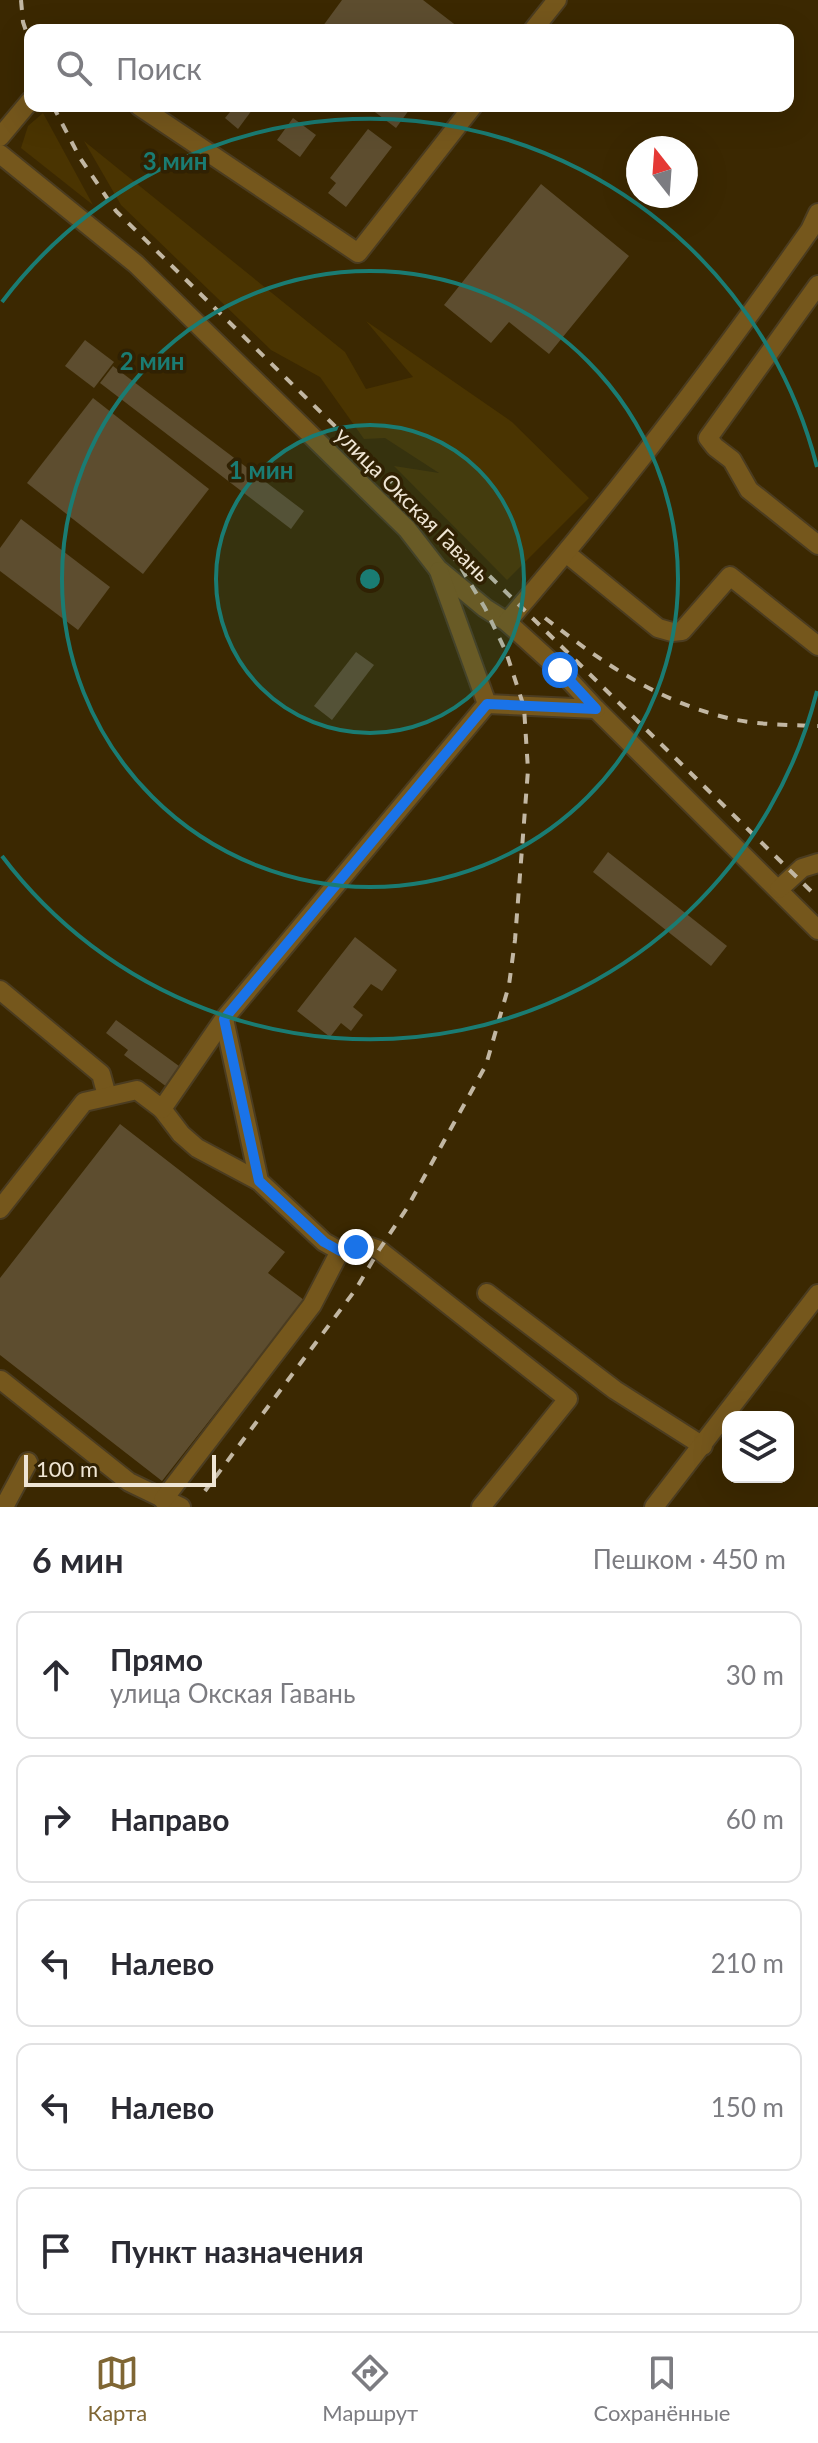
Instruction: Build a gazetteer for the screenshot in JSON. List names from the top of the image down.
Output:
{
  "streets": {
    "street": ["улица Окская Гавань"]
  },
  "scale_bar": "100 m",
  "north": "top",
  "page": {
    "search": "Поиск",
    "scale": "100 m",
    "heading": ["6 мин", "Пешком · 450 m"],
    "list": [
      ["Прямо", "улица Окская Гавань", "30 m"],
      ["Направо", "60 m"],
      ["Налево", "210 m"],
      ["Налево", "150 m"],
      "Пункт назначения"
    ],
    "nav": ["Карта", "Маршрут", "Сохранённые"]
  },
  "rings": ["3 мин", "2 мин", "1 мин"]
}
